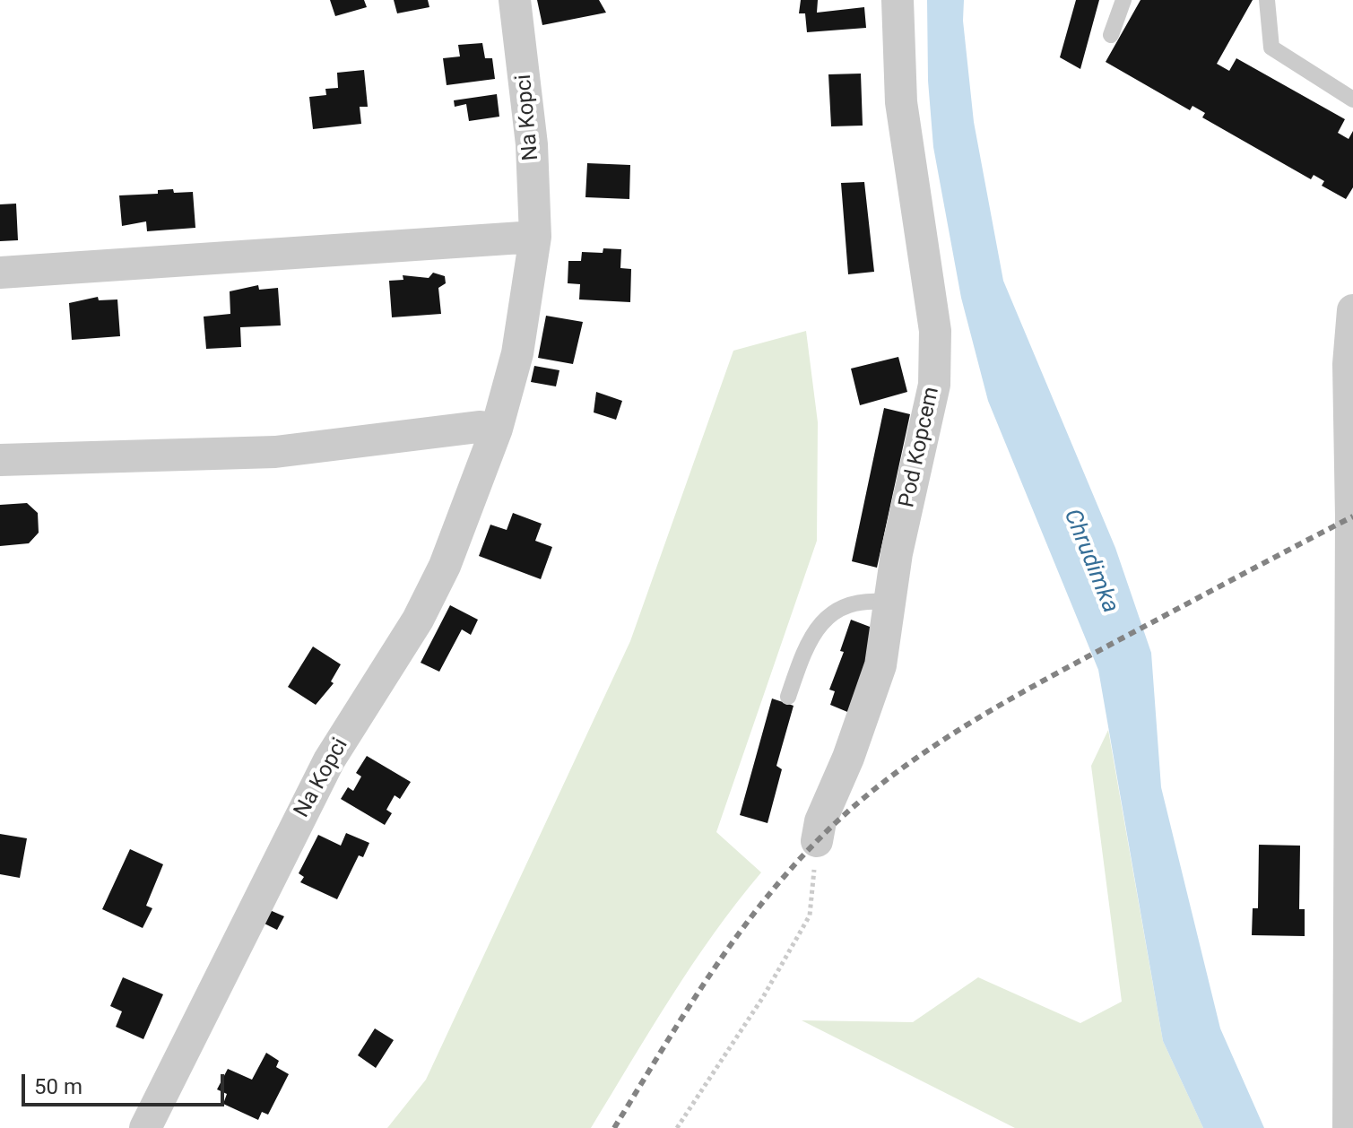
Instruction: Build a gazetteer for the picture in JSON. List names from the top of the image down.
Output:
{
  "streets": {
    "street": ["Na Kopci", "Pod Kopcem"]
  },
  "water": ["Chrudimka"],
  "scale_bar": "50 m"
}
